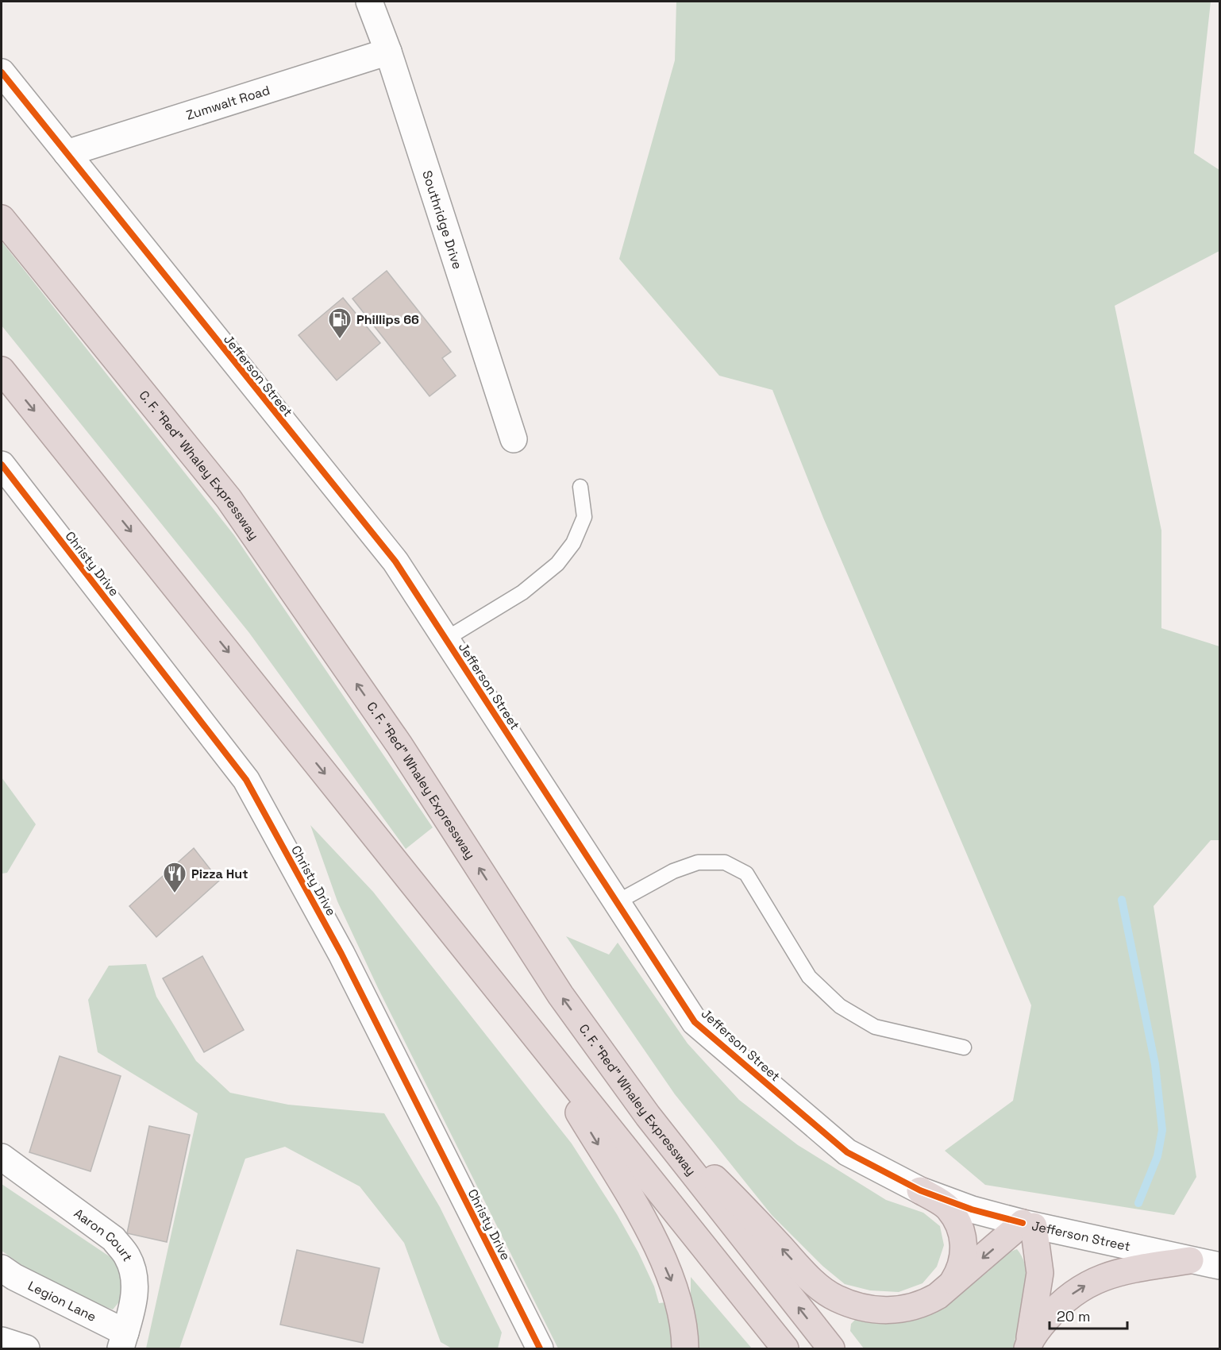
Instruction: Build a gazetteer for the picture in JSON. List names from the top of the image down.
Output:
{
  "streets": {
    "highway": ["C. F. “Red” Whaley Expressway"],
    "street": [
      "Zumwalt Road",
      "Southridge Drive",
      "Jefferson Street",
      "Christy Drive",
      "Aaron Court",
      "Legion Lane"
    ]
  },
  "crossings": [
    ["Zumwalt Road", "Southridge Drive"],
    ["Zumwalt Road", "Jefferson Street"],
    ["Aaron Court", "Legion Lane"]
  ],
  "places": {
    "fuel station": ["Phillips 66"],
    "restaurant": ["Pizza Hut"]
  },
  "scale_bar": "20 m"
}
